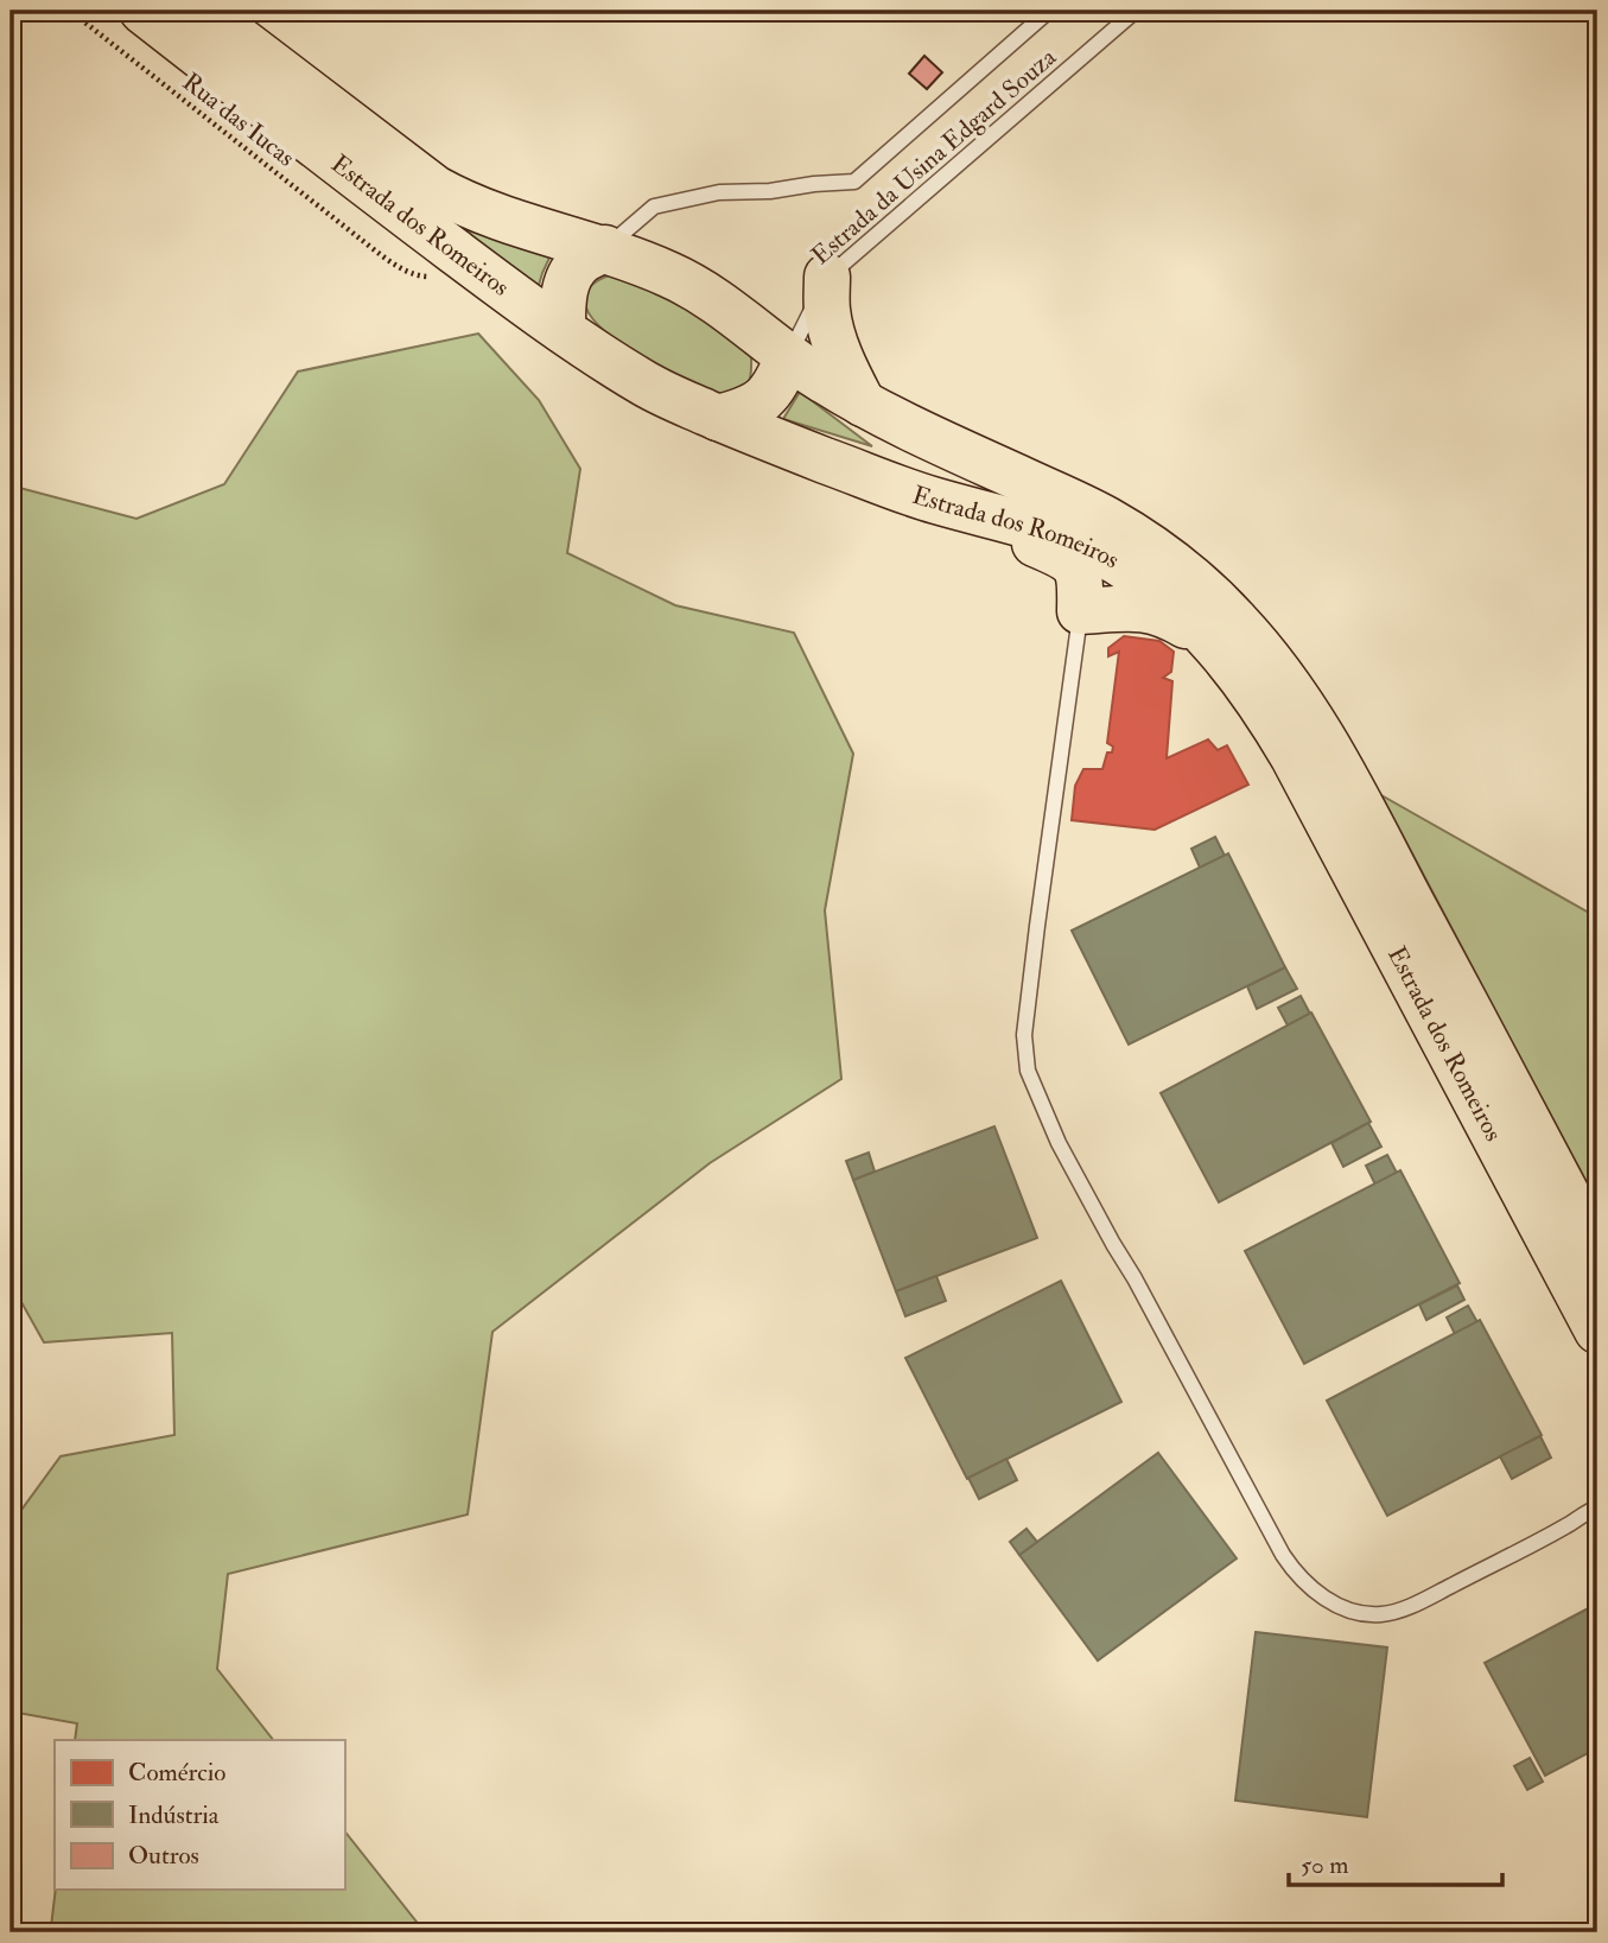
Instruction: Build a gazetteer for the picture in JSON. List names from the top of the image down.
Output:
{
  "streets": {
    "main road": ["Estrada dos Romeiros"],
    "lane": ["Estrada da Usina Edgard Souza"],
    "path": ["Rua das Iucas"]
  },
  "crossings": [
    ["Rua das Iucas", "Estrada dos Romeiros"],
    ["Estrada da Usina Edgard Souza", "Estrada dos Romeiros"]
  ],
  "legend": ["Comércio", "Indústria", "Outros"],
  "scale_bar": "50 m"
}
